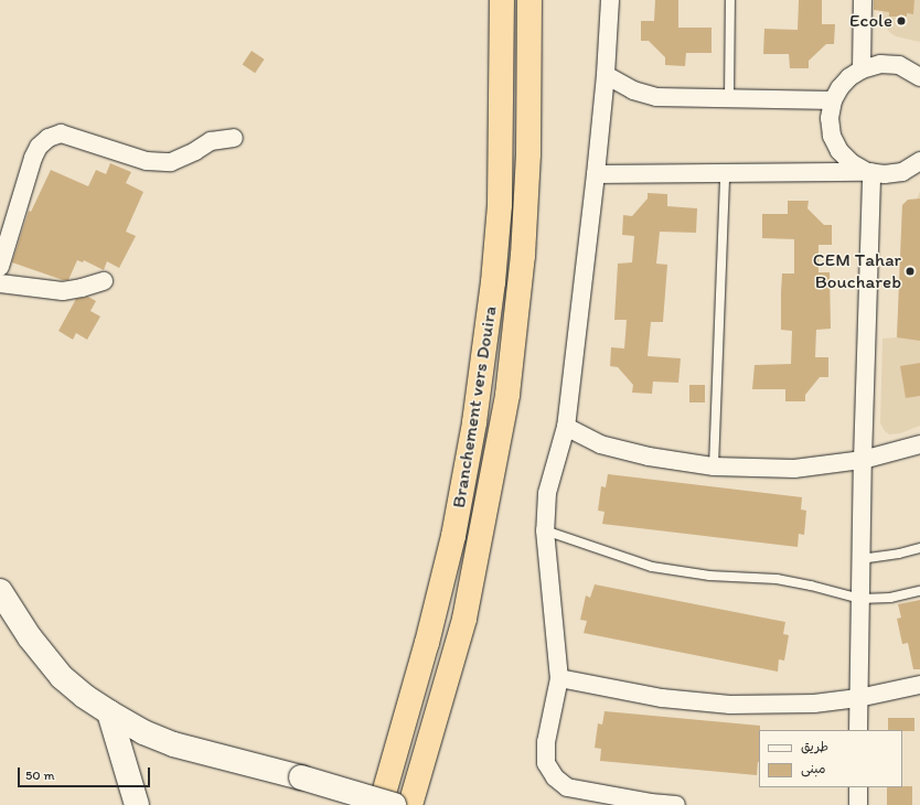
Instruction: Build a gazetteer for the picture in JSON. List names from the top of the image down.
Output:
{
  "streets": {
    "highway": ["Branchement vers Douira"]
  },
  "places": ["Ecole", "CEM Tahar Bouchareb"],
  "legend": ["طريق", "مبنى"],
  "scale_bar": "50 m"
}
